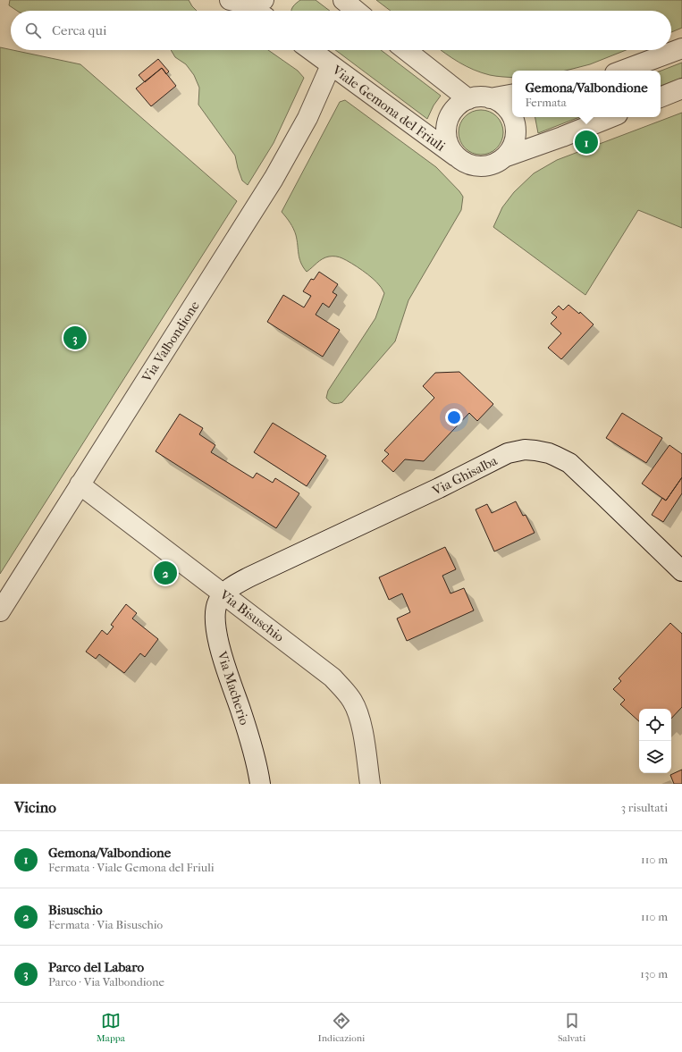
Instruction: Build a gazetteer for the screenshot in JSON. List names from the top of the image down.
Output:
{
  "streets": {
    "street": [
      "Viale Gemona del Friuli",
      "Via Valbondione",
      "Via Ghisalba",
      "Via Bisuschio",
      "Via Macherio"
    ]
  },
  "crossings": [
    ["Viale Gemona del Friuli", "Via Valbondione"],
    ["Via Valbondione", "Via Bisuschio"],
    ["Via Ghisalba", "Via Bisuschio"],
    ["Via Ghisalba", "Via Macherio"],
    ["Via Bisuschio", "Via Macherio"]
  ],
  "page": {
    "search": "Cerca qui",
    "popup": ["Gemona/Valbondione", "Fermata"],
    "pins": ["1", "3", "2"],
    "heading": ["Vicino", "3 risultati"],
    "list": [
      {
        "mark": "1",
        "name": "Gemona/Valbondione",
        "note": "Fermata · Viale Gemona del Friuli",
        "value": "110 m"
      },
      {
        "mark": "2",
        "name": "Bisuschio",
        "note": "Fermata · Via Bisuschio",
        "value": "110 m"
      },
      {
        "mark": "3",
        "name": "Parco del Labaro",
        "note": "Parco · Via Valbondione",
        "value": "130 m"
      }
    ],
    "nav": ["Mappa", "Indicazioni", "Salvati"]
  }
}
